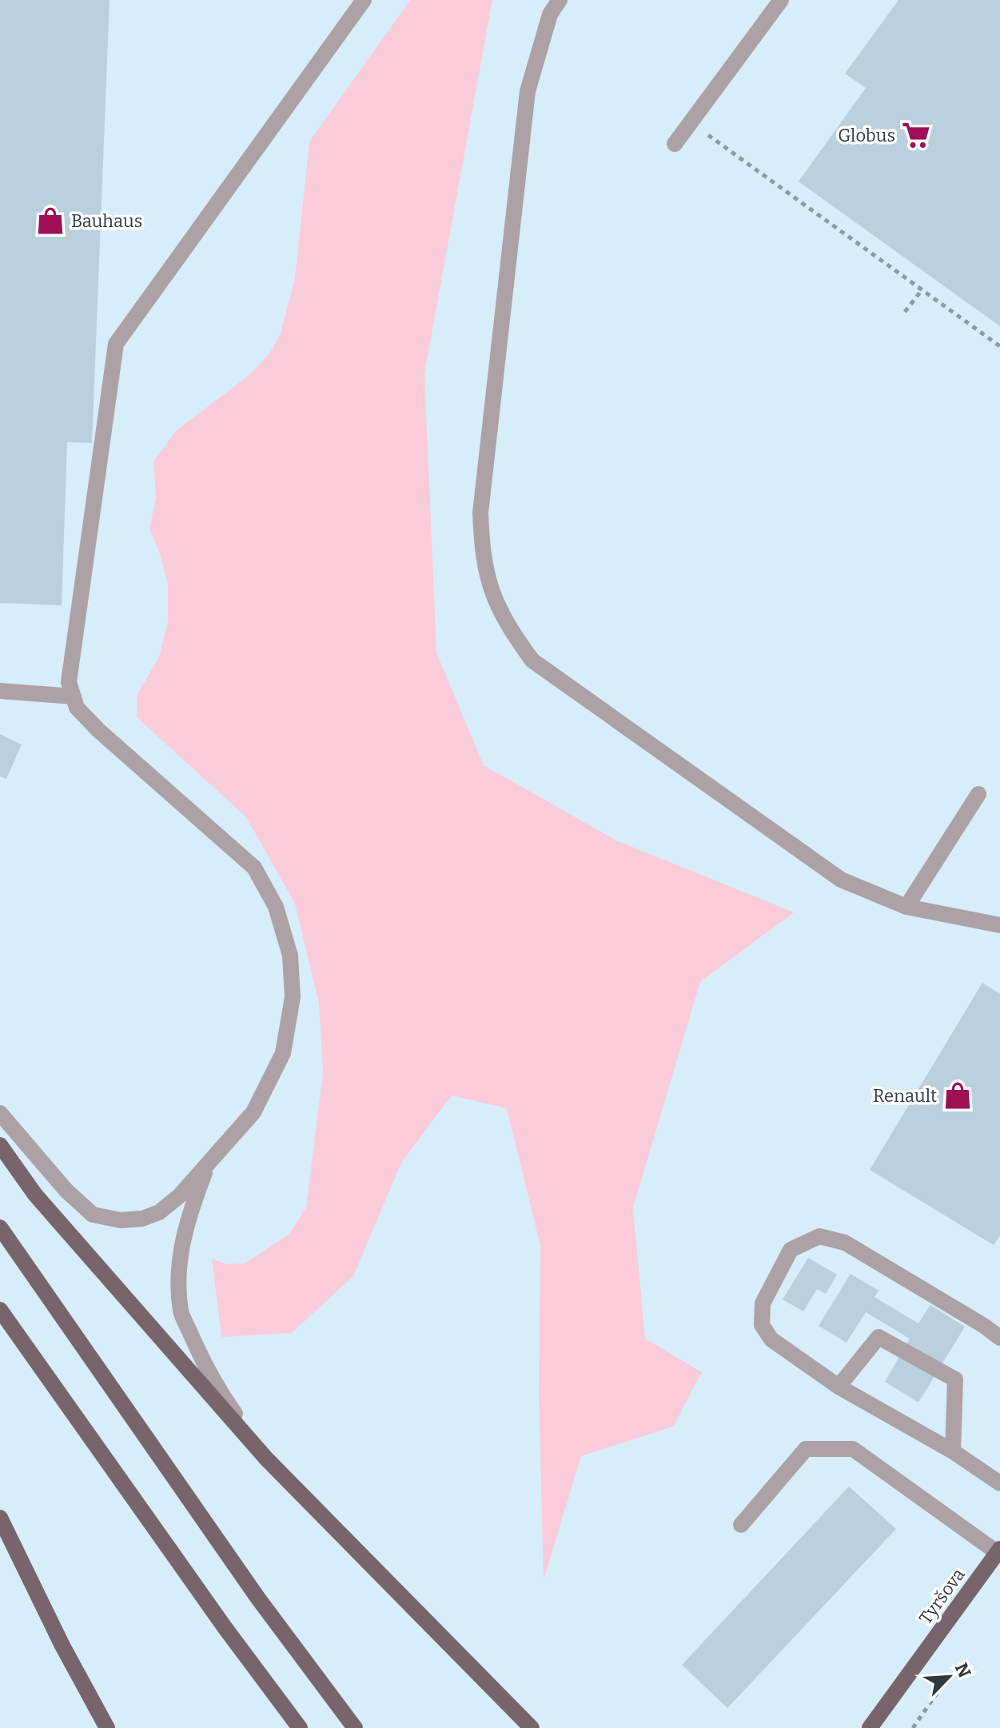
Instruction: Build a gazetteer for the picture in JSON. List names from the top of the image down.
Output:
{
  "streets": {
    "main road": ["Tyršova"]
  },
  "places": {
    "supermarket": ["Globus"],
    "shop": ["Bauhaus", "Renault"]
  },
  "north": "top right"
}
